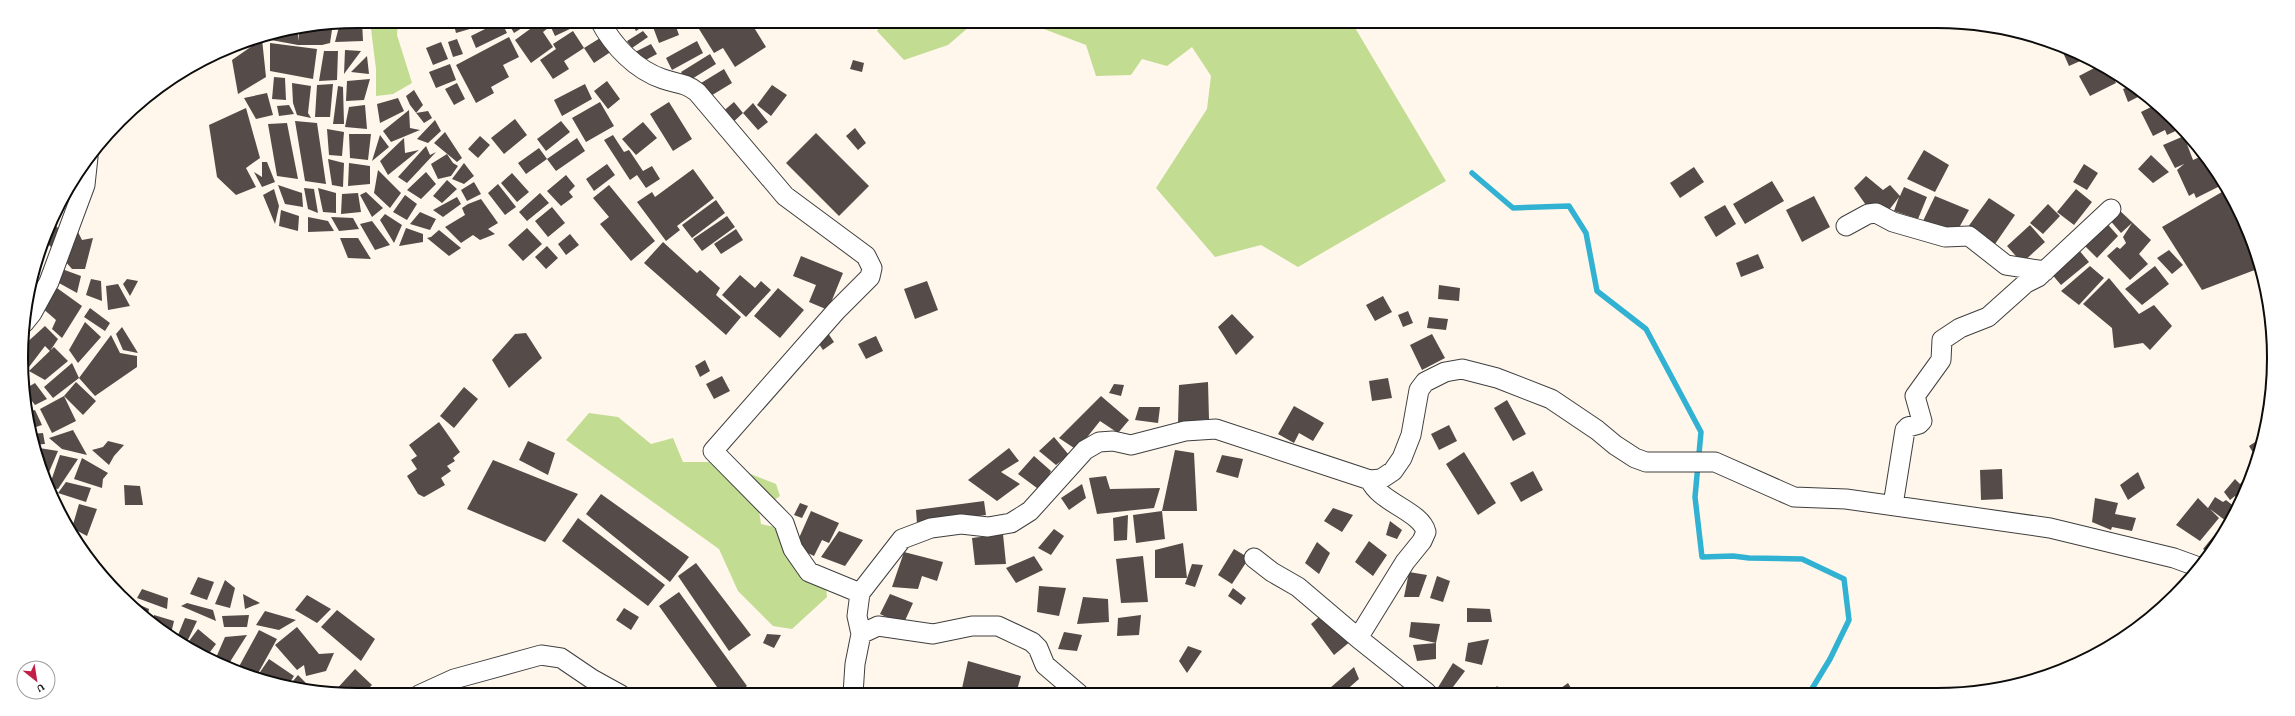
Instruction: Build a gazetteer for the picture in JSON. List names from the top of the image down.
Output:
{
  "north": "bottom right"
}
